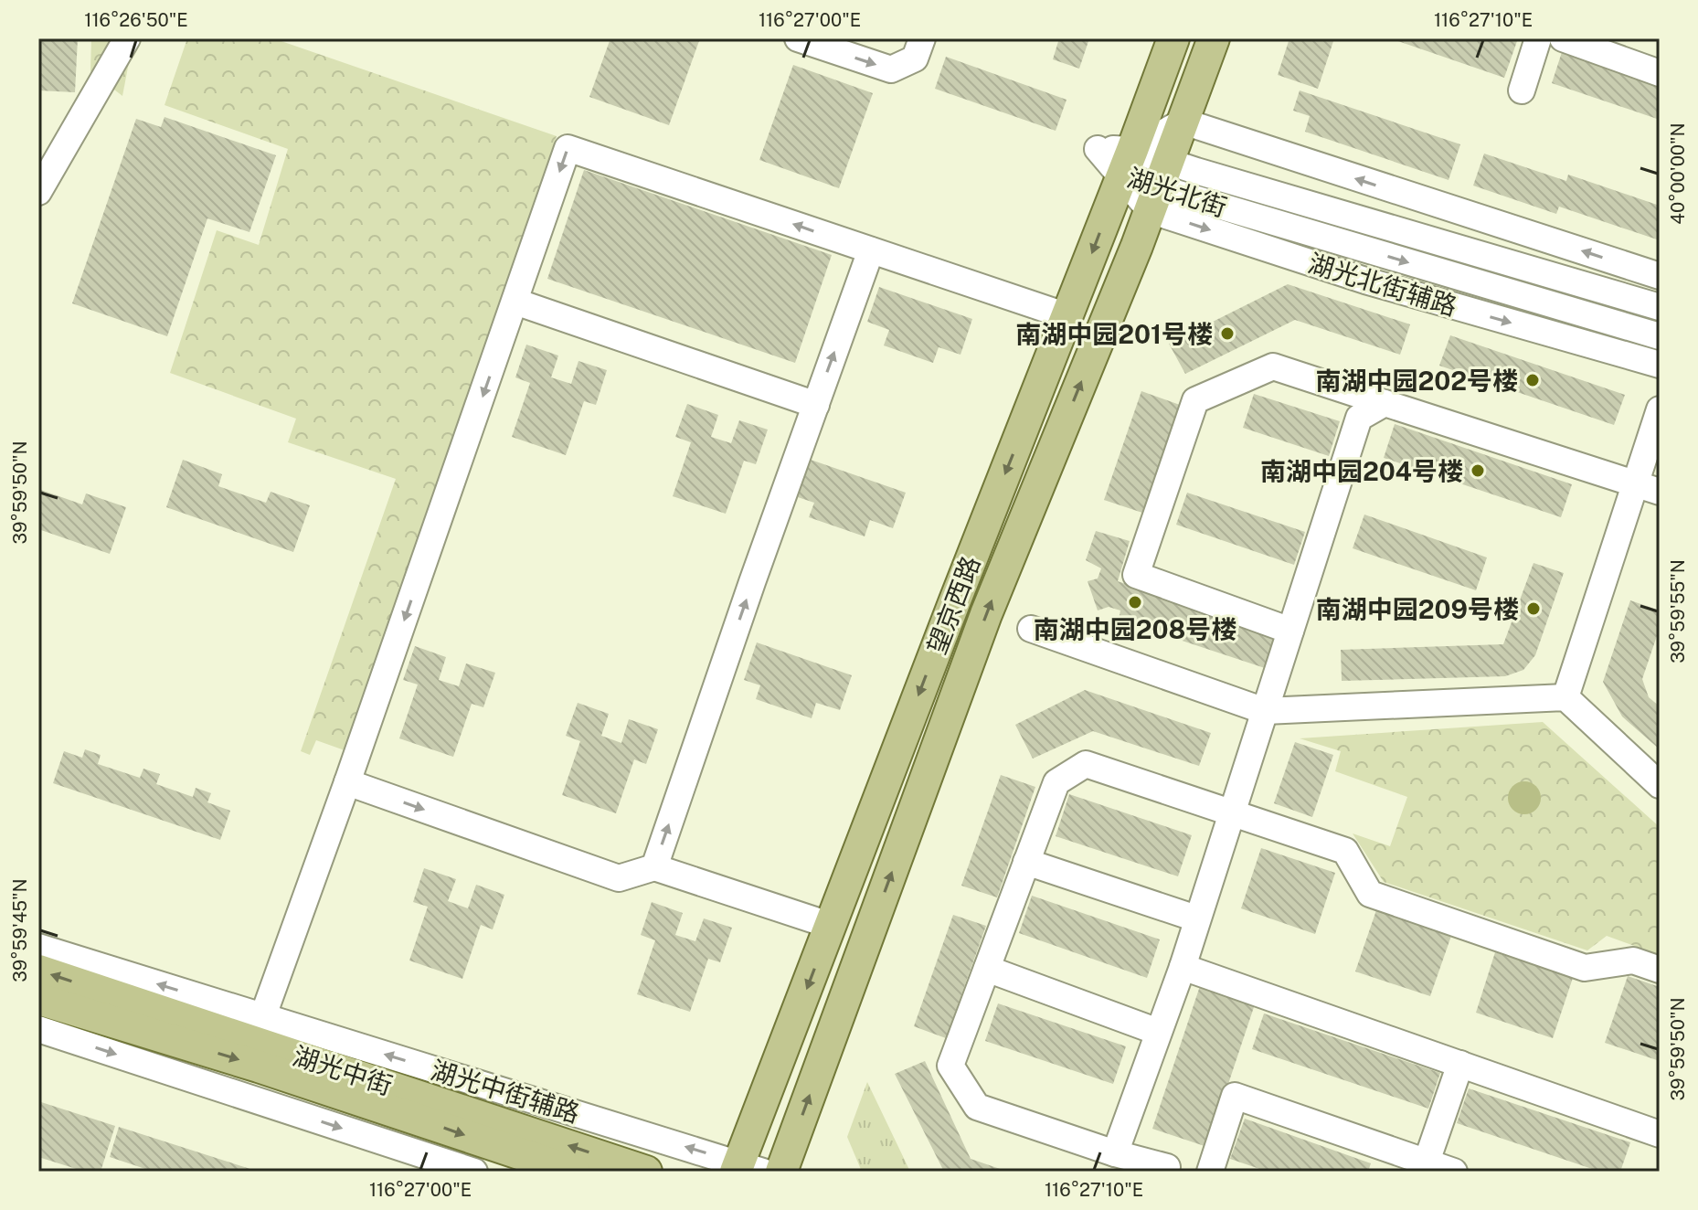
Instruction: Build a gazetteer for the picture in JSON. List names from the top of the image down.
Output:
{
  "streets": {
    "main road": ["望京西路", "湖光中街"],
    "street": ["湖光北街", "湖光北街辅路", "湖光中街辅路"]
  },
  "crossings": [
    ["湖光北街", "湖光北街辅路"],
    ["湖光北街", "望京西路"],
    ["湖光北街辅路", "望京西路"],
    ["望京西路", "湖光中街辅路"],
    ["湖光中街", "湖光中街辅路"]
  ],
  "places": [
    "南湖中园201号楼",
    "南湖中园202号楼",
    "南湖中园204号楼",
    "南湖中园208号楼",
    "南湖中园209号楼"
  ],
  "coordinates": [
    "116°26'50\"E",
    "116°27'00\"E",
    "116°27'10\"E",
    "40°00'00\"N",
    "39°59'50\"N",
    "39°59'55\"N",
    "39°59'45\"N"
  ]
}
